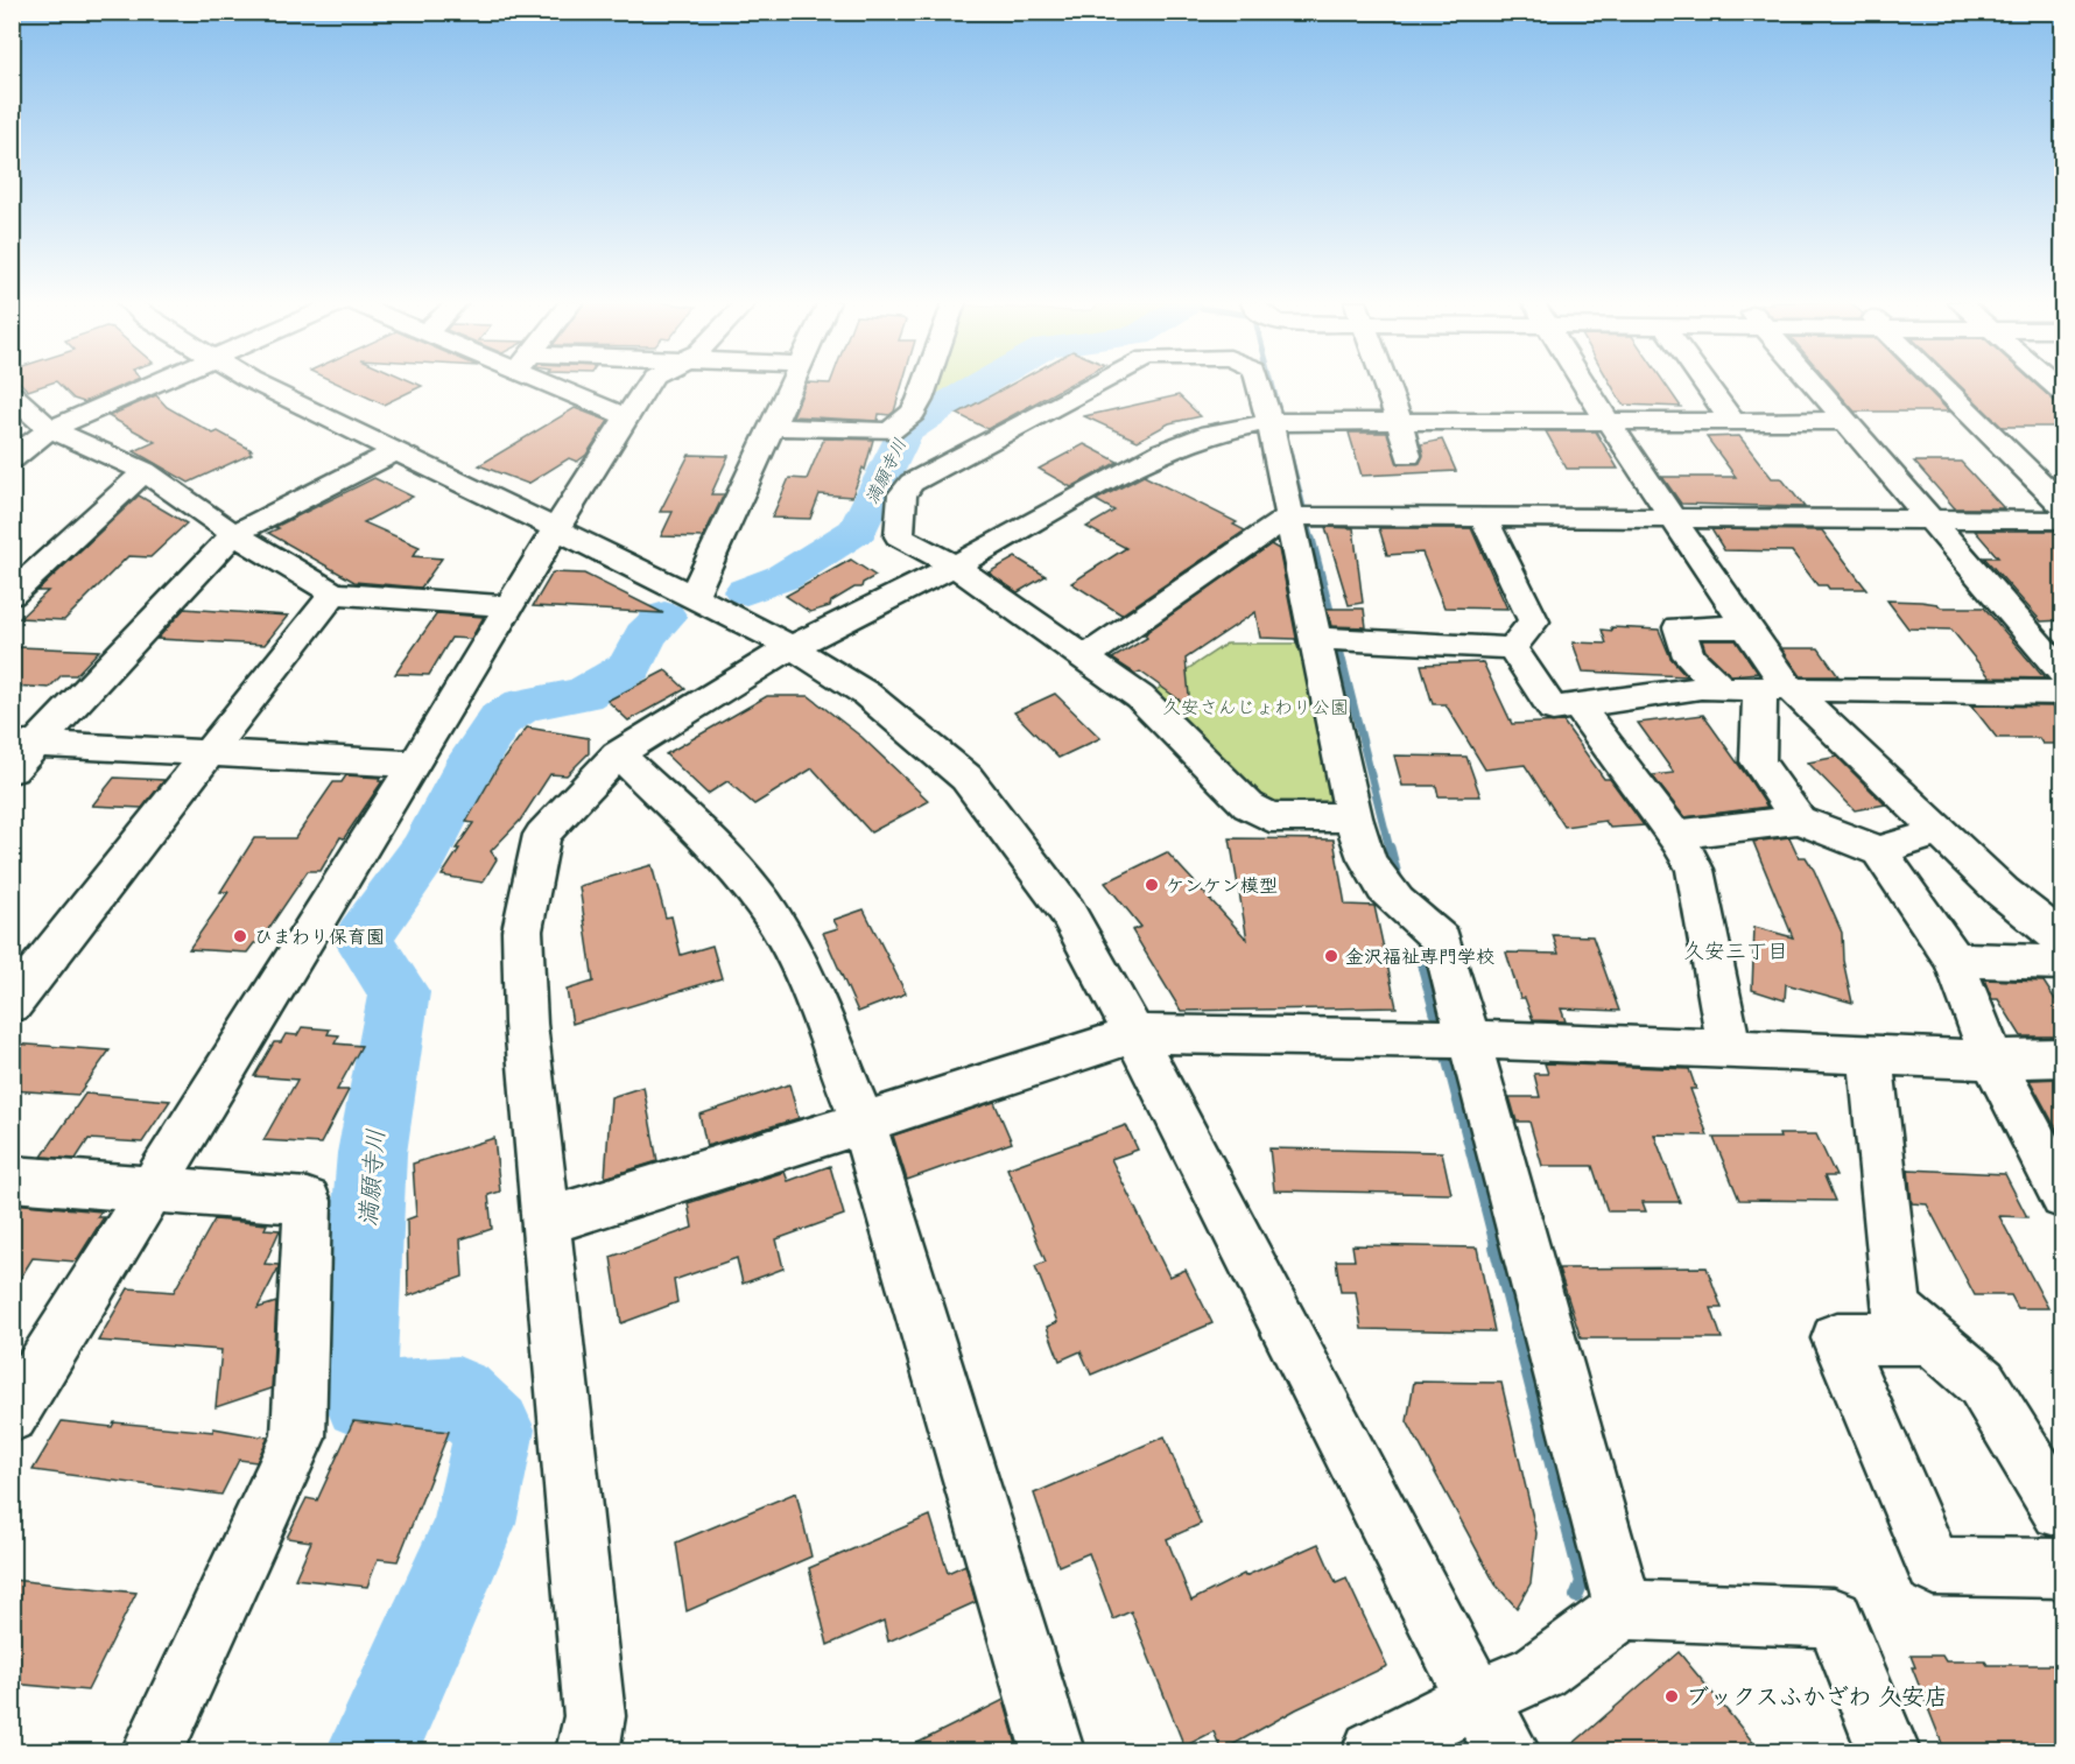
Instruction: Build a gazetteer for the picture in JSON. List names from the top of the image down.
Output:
{
  "districts": ["久安三丁目"],
  "water": ["満願寺川"],
  "parks": ["久安さんじょわり公園"],
  "places": [
    "ケンケン模型",
    "ひまわり保育園",
    "金沢福祉専門学校",
    "ブックスふかざわ 久安店"
  ]
}
